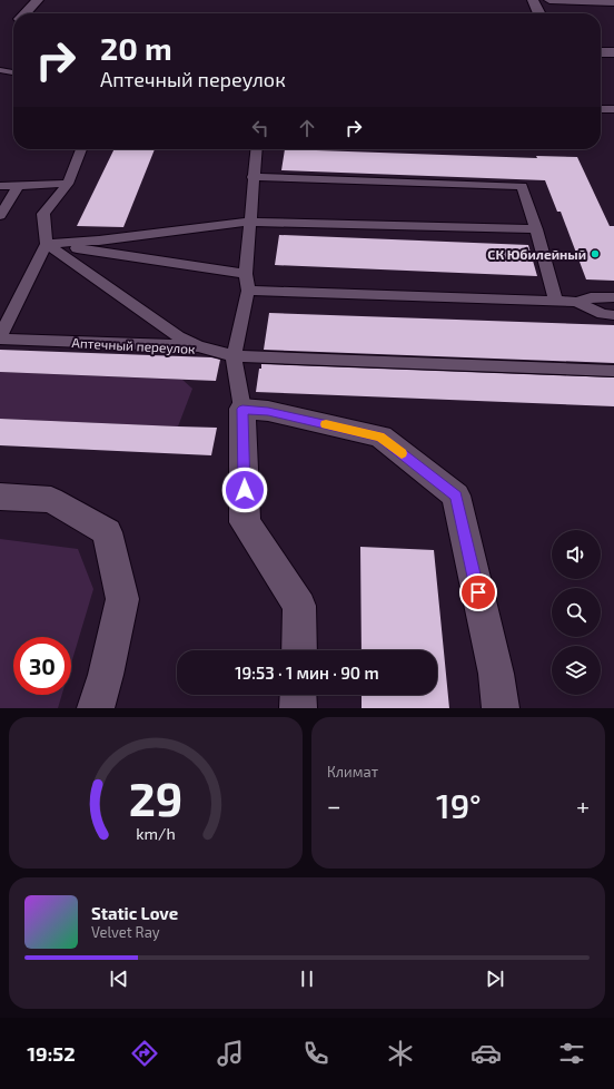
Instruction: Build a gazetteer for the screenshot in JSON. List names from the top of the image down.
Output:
{
  "streets": {
    "lane": ["Аптечный переулок"]
  },
  "places": ["СК Юбилейный"],
  "page": {
    "turn": ["20 m", "Аптечный переулок"],
    "limit": "30",
    "trip": "19:53 · 1 мин · 90 m",
    "tile": "Климат",
    "heat": ["−", "19°", "+"],
    "song": ["Static Love", "Velvet Ray"],
    "tabs": "19:52",
    "gauge": ["29", "km/h"]
  }
}
